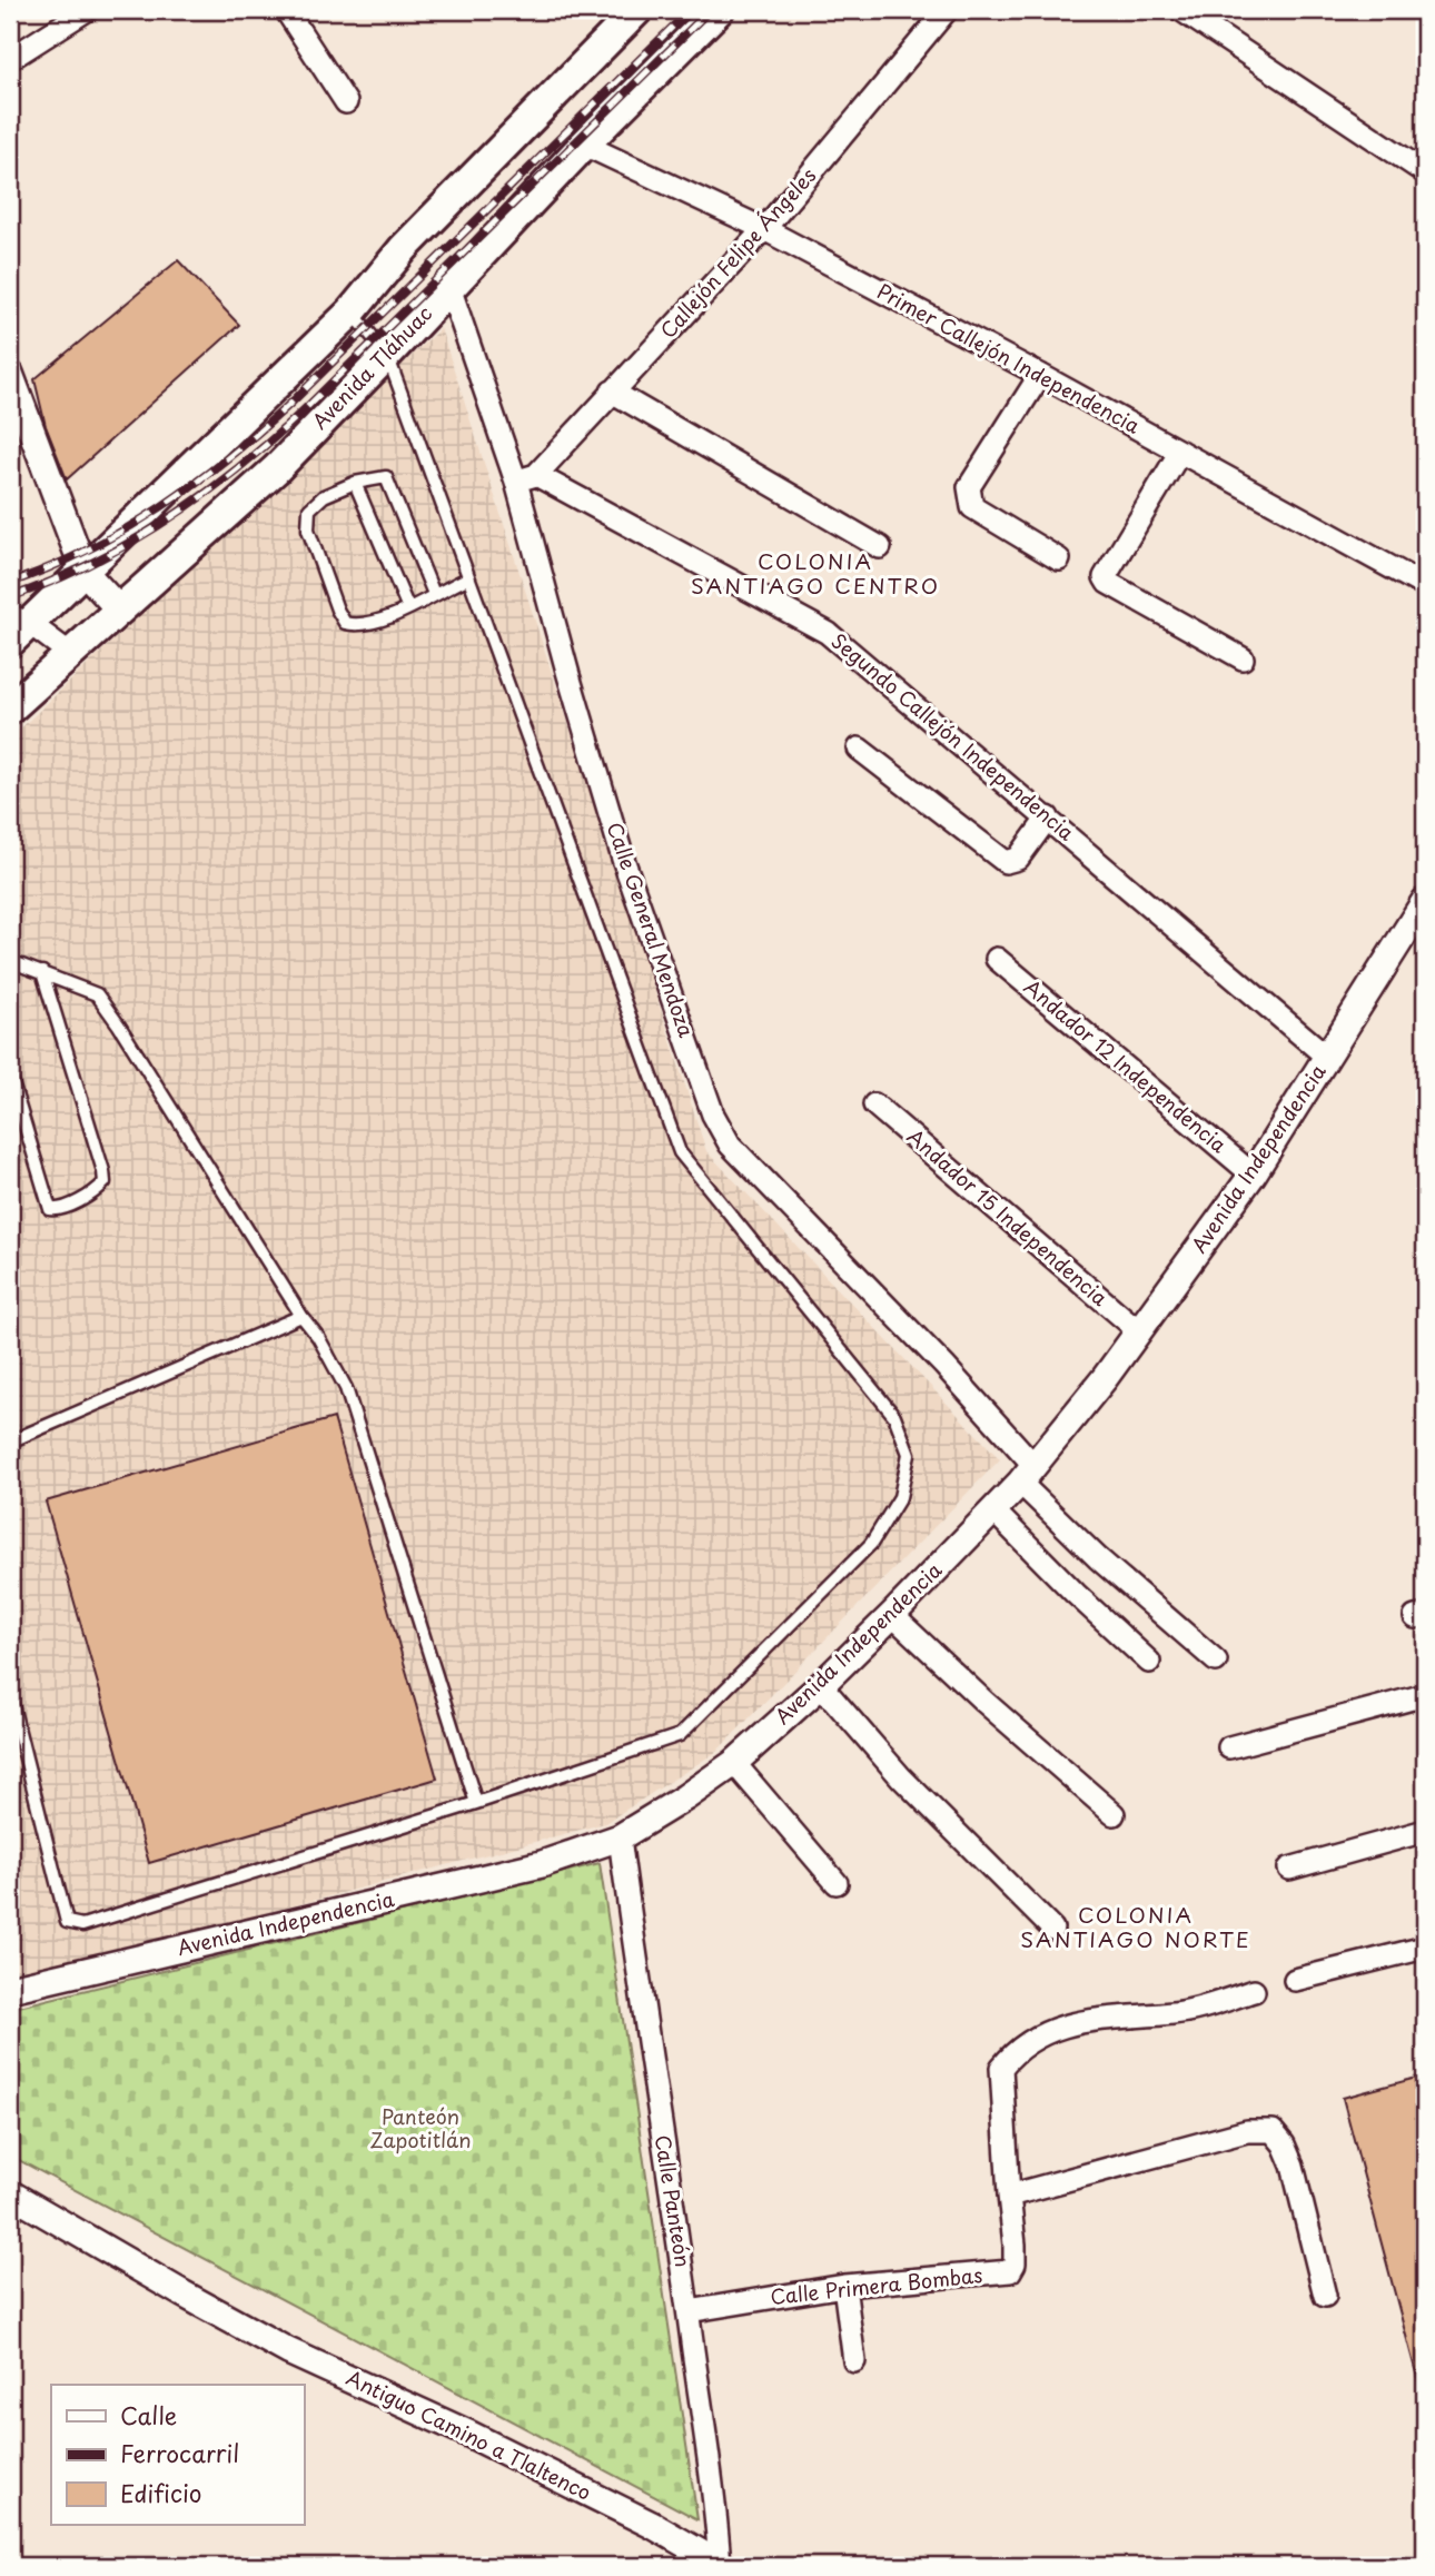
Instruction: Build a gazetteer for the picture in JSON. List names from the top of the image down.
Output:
{
  "streets": {
    "main road": ["Avenida Tláhuac"],
    "street": [
      "Callejón Felipe Ángeles",
      "Primer Callejón Independencia",
      "Segundo Callejón Independencia",
      "Calle General Mendoza",
      "Andador 12 Independencia",
      "Avenida Independencia",
      "Andador 15 Independencia",
      "Calle Panteón",
      "Calle Primera Bombas",
      "Antiguo Camino a Tlaltenco"
    ]
  },
  "crossings": [
    ["Callejón Felipe Ángeles", "Primer Callejón Independencia"],
    ["Callejón Felipe Ángeles", "Segundo Callejón Independencia"],
    ["Callejón Felipe Ángeles", "Calle General Mendoza"],
    ["Primer Callejón Independencia", "Avenida Tláhuac"],
    ["Avenida Tláhuac", "Calle General Mendoza"],
    ["Segundo Callejón Independencia", "Calle General Mendoza"],
    ["Segundo Callejón Independencia", "Avenida Independencia"],
    ["Calle General Mendoza", "Avenida Independencia"],
    ["Andador 12 Independencia", "Avenida Independencia"],
    ["Avenida Independencia", "Andador 15 Independencia"],
    ["Avenida Independencia", "Calle Panteón"],
    ["Calle Panteón", "Calle Primera Bombas"],
    ["Calle Panteón", "Antiguo Camino a Tlaltenco"]
  ],
  "districts": ["COLONIA SANTIAGO CENTRO", "COLONIA SANTIAGO NORTE"],
  "parks": ["Panteón Zapotitlán"],
  "legend": ["Calle", "Ferrocarril", "Edificio"]
}
